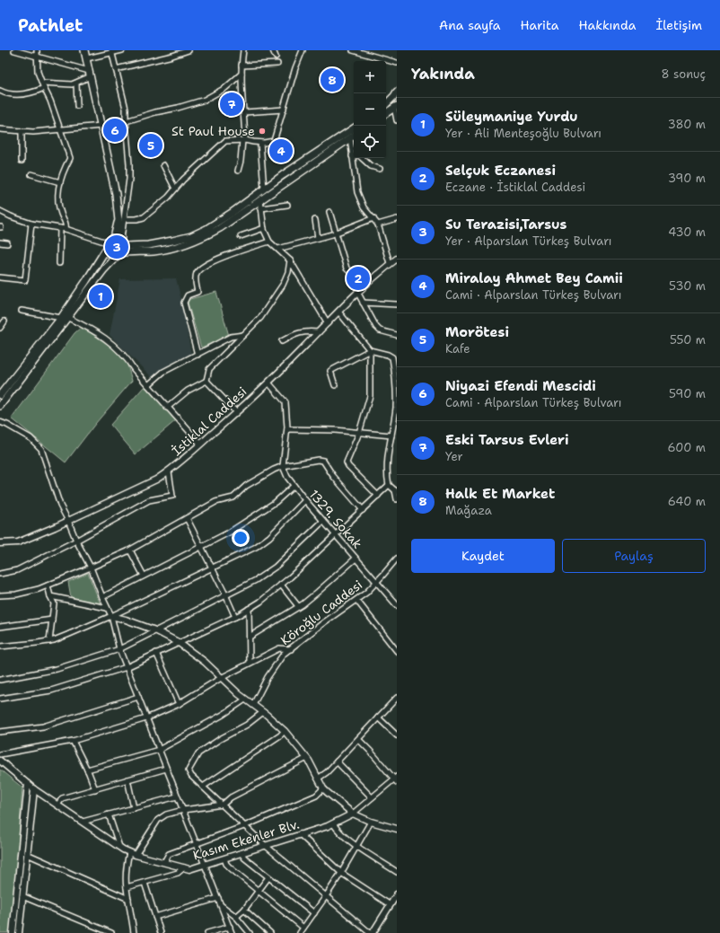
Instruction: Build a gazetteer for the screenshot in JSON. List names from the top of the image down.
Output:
{
  "streets": {
    "street": [
      "İstiklal Caddesi",
      "1329. Sokak",
      "Köroğlu Caddesi",
      "Kasım Ekenler Blv."
    ]
  },
  "crossings": [
    ["1329. Sokak", "Köroğlu Caddesi"]
  ],
  "places": ["St Paul House"],
  "page": {
    "header": "Pathlet",
    "nav": [
      "Ana sayfa",
      "Harita",
      "Hakkında",
      "İletişim"
    ],
    "heading": ["Yakında", "8 sonuç"],
    "map_buttons": ["+", "−"],
    "pins": [
      "8",
      "7",
      "6",
      "5",
      "4",
      "3",
      "2",
      "1"
    ],
    "list": [
      {
        "mark": "1",
        "name": "Süleymaniye Yurdu",
        "note": "Yer · Ali Menteşoğlu Bulvarı",
        "value": "380 m"
      },
      {
        "mark": "2",
        "name": "Selçuk Eczanesi",
        "note": "Eczane · İstiklal Caddesi",
        "value": "390 m"
      },
      {
        "mark": "3",
        "name": "Su Terazisi,Tarsus",
        "note": "Yer · Alparslan Türkeş Bulvarı",
        "value": "430 m"
      },
      {
        "mark": "4",
        "name": "Miralay Ahmet Bey Camii",
        "note": "Cami · Alparslan Türkeş Bulvarı",
        "value": "530 m"
      },
      {
        "mark": "5",
        "name": "Morötesi",
        "note": "Kafe",
        "value": "550 m"
      },
      {
        "mark": "6",
        "name": "Niyazi Efendi Mescidi",
        "note": "Cami · Alparslan Türkeş Bulvarı",
        "value": "590 m"
      },
      {
        "mark": "7",
        "name": "Eski Tarsus Evleri",
        "note": "Yer",
        "value": "600 m"
      },
      {
        "mark": "8",
        "name": "Halk Et Market",
        "note": "Mağaza",
        "value": "640 m"
      }
    ],
    "buttons": ["Kaydet", "Paylaş"]
  }
}
